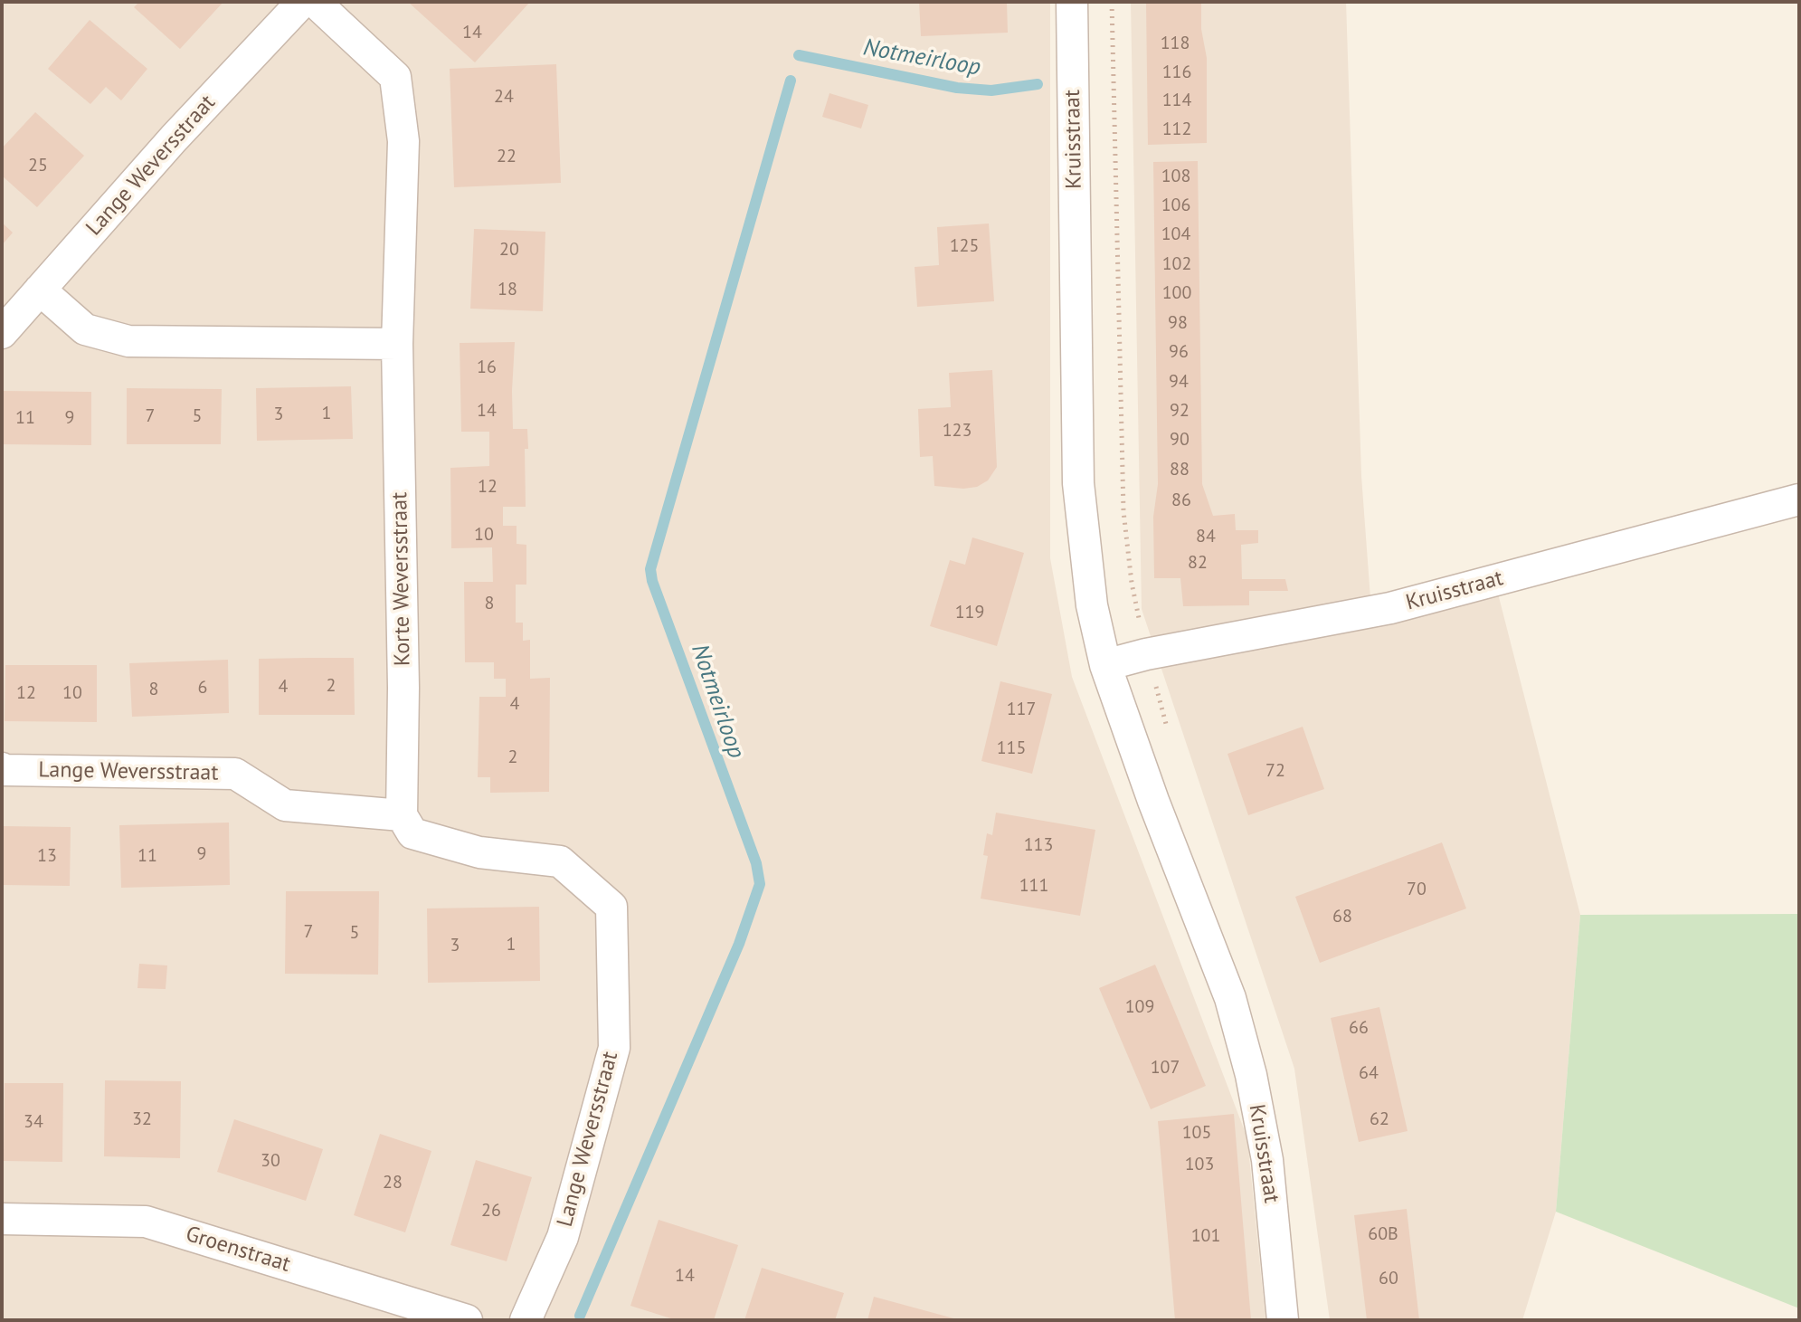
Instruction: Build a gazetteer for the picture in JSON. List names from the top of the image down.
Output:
{
  "streets": {
    "street": [
      "Kruisstraat",
      "Lange Weversstraat",
      "Korte Weversstraat",
      "Groenstraat"
    ]
  },
  "crossings": [
    ["Lange Weversstraat", "Korte Weversstraat"]
  ],
  "water": ["Notmeirloop"],
  "house_numbers": [
    "14",
    "118",
    "116",
    "24",
    "114",
    "112",
    "22",
    "25",
    "108",
    "106",
    "104",
    "125",
    "20",
    "102",
    "18",
    "100",
    "98",
    "96",
    "16",
    "94",
    "14",
    "92",
    "1",
    "3",
    "7",
    "5",
    "11",
    "9",
    "123",
    "90",
    "88",
    "12",
    "86",
    "10",
    "84",
    "82",
    "8",
    "119",
    "2",
    "4",
    "6",
    "8",
    "12",
    "10",
    "4",
    "117",
    "115",
    "2",
    "72",
    "113",
    "9",
    "13",
    "11",
    "111",
    "70",
    "68",
    "7",
    "5",
    "1",
    "3",
    "109",
    "66",
    "107",
    "64",
    "32",
    "62",
    "34",
    "105",
    "30",
    "103",
    "28",
    "26",
    "60B",
    "101",
    "14",
    "60"
  ]
}
